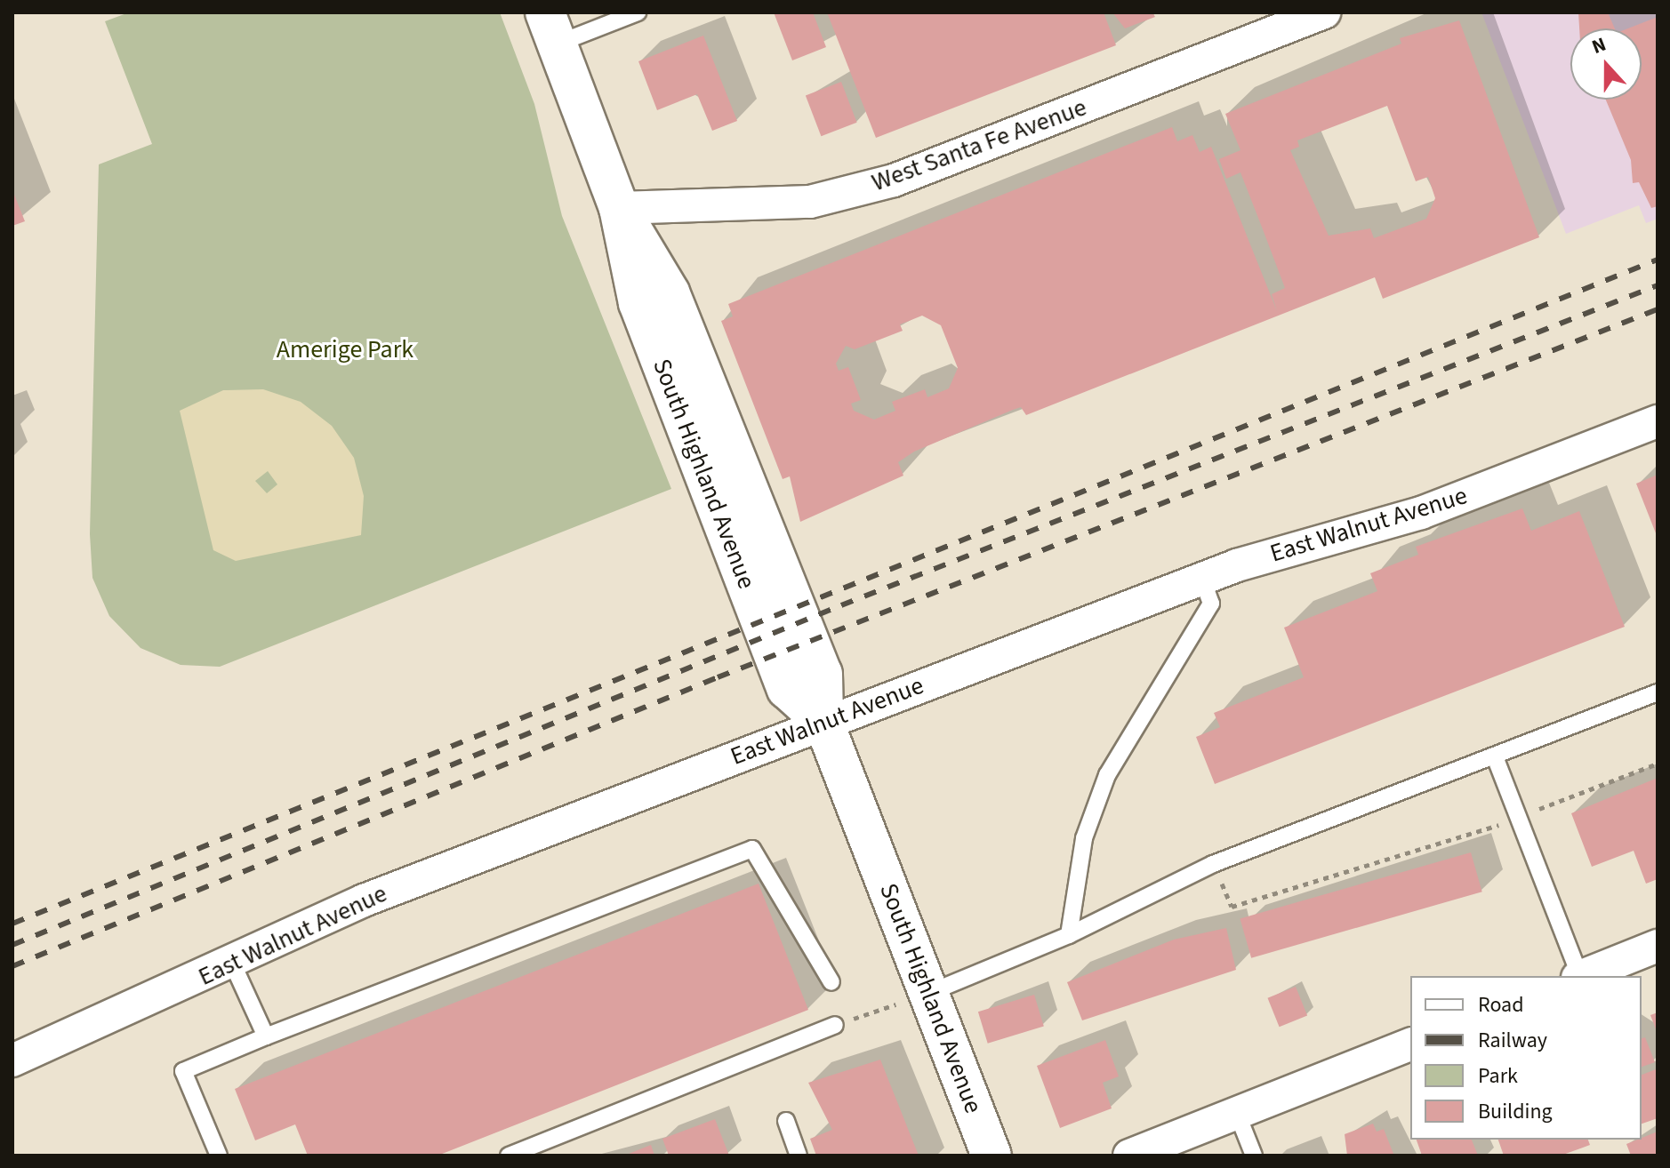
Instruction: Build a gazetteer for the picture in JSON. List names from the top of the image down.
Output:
{
  "streets": {
    "street": ["West Santa Fe Avenue", "South Highland Avenue", "East Walnut Avenue"]
  },
  "crossings": [
    ["West Santa Fe Avenue", "South Highland Avenue"],
    ["South Highland Avenue", "East Walnut Avenue"]
  ],
  "parks": ["Amerige Park"],
  "legend": [
    "Road",
    "Railway",
    "Park",
    "Building"
  ],
  "north": "top"
}
